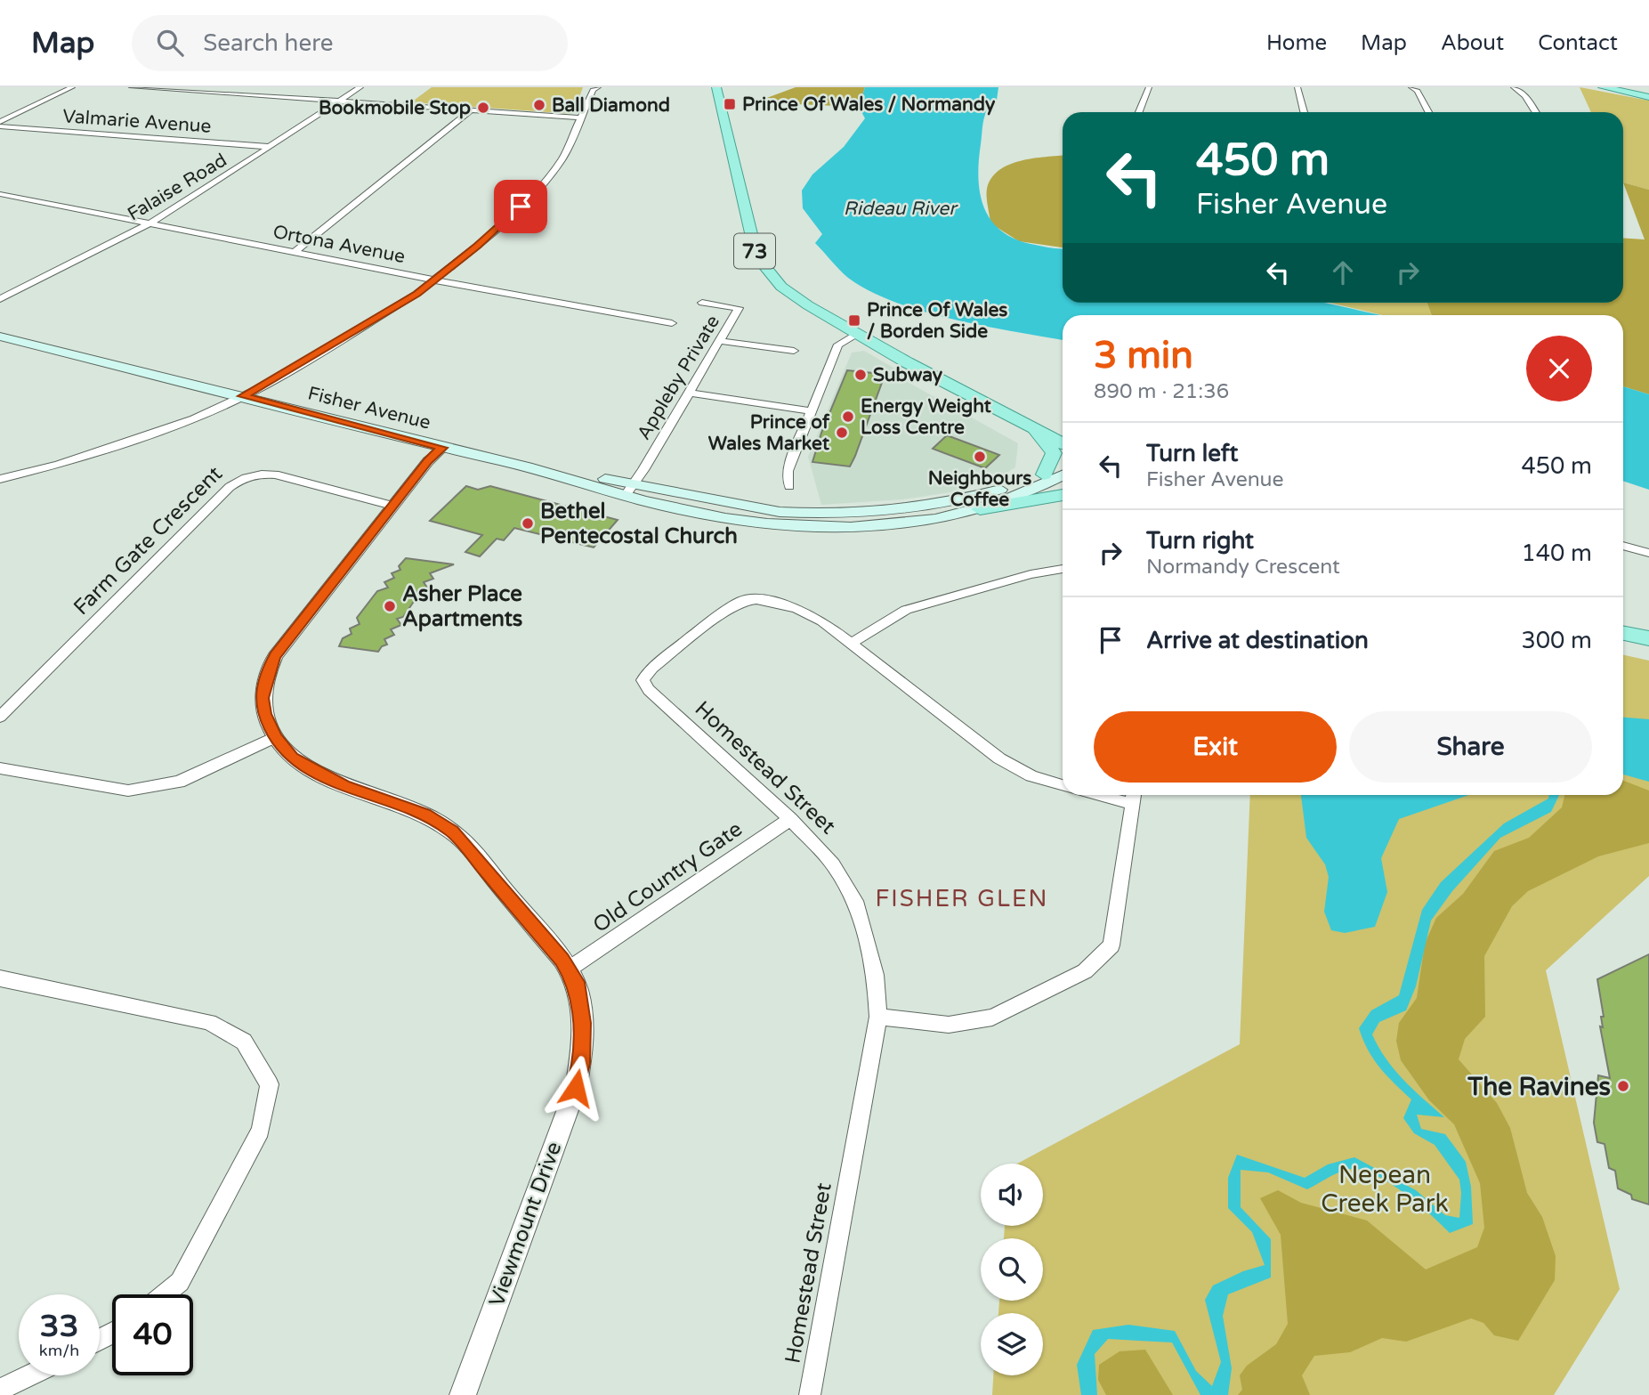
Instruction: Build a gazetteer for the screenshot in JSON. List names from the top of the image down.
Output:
{
  "streets": {
    "main road": ["73", "Fisher Avenue"],
    "street": [
      "Valmarie Avenue",
      "Falaise Road",
      "Ortona Avenue",
      "Appleby Private",
      "Farm Gate Crescent",
      "Homestead Street",
      "Old Country Gate",
      "Viewmount Drive"
    ]
  },
  "crossings": [
    ["Valmarie Avenue", "Falaise Road"],
    ["Falaise Road", "Ortona Avenue"],
    ["Appleby Private", "Fisher Avenue"],
    ["Fisher Avenue", "Viewmount Drive"],
    ["Farm Gate Crescent", "Viewmount Drive"],
    ["Homestead Street", "Old Country Gate"],
    ["Old Country Gate", "Viewmount Drive"]
  ],
  "districts": ["FISHER GLEN"],
  "water": ["Rideau River"],
  "parks": ["Nepean Creek Park"],
  "places": {
    "transit": ["Prince Of Wales / Normandy", "Prince Of Wales / Borden Side"],
    "other": [
      "Ball Diamond",
      "Bookmobile Stop",
      "Subway",
      "Energy Weight Loss Centre",
      "Prince of Wales Market",
      "Neighbours Coffee",
      "Bethel Pentecostal Church",
      "Asher Place Apartments",
      "The Ravines"
    ]
  },
  "page": {
    "header": "Map",
    "search": "Search here",
    "nav": [
      "Home",
      "Map",
      "About",
      "Contact"
    ],
    "turn": ["450 m", "Fisher Avenue"],
    "heading": ["3 min", "890 m · 21:36"],
    "list": [
      {
        "name": "Turn left",
        "note": "Fisher Avenue",
        "value": "450 m"
      },
      {
        "name": "Turn right",
        "note": "Normandy Crescent",
        "value": "140 m"
      },
      {
        "name": "Arrive at destination",
        "value": "300 m"
      }
    ],
    "buttons": ["Exit", "Share"],
    "speed": "33 km/h",
    "limit": "40"
  }
}
